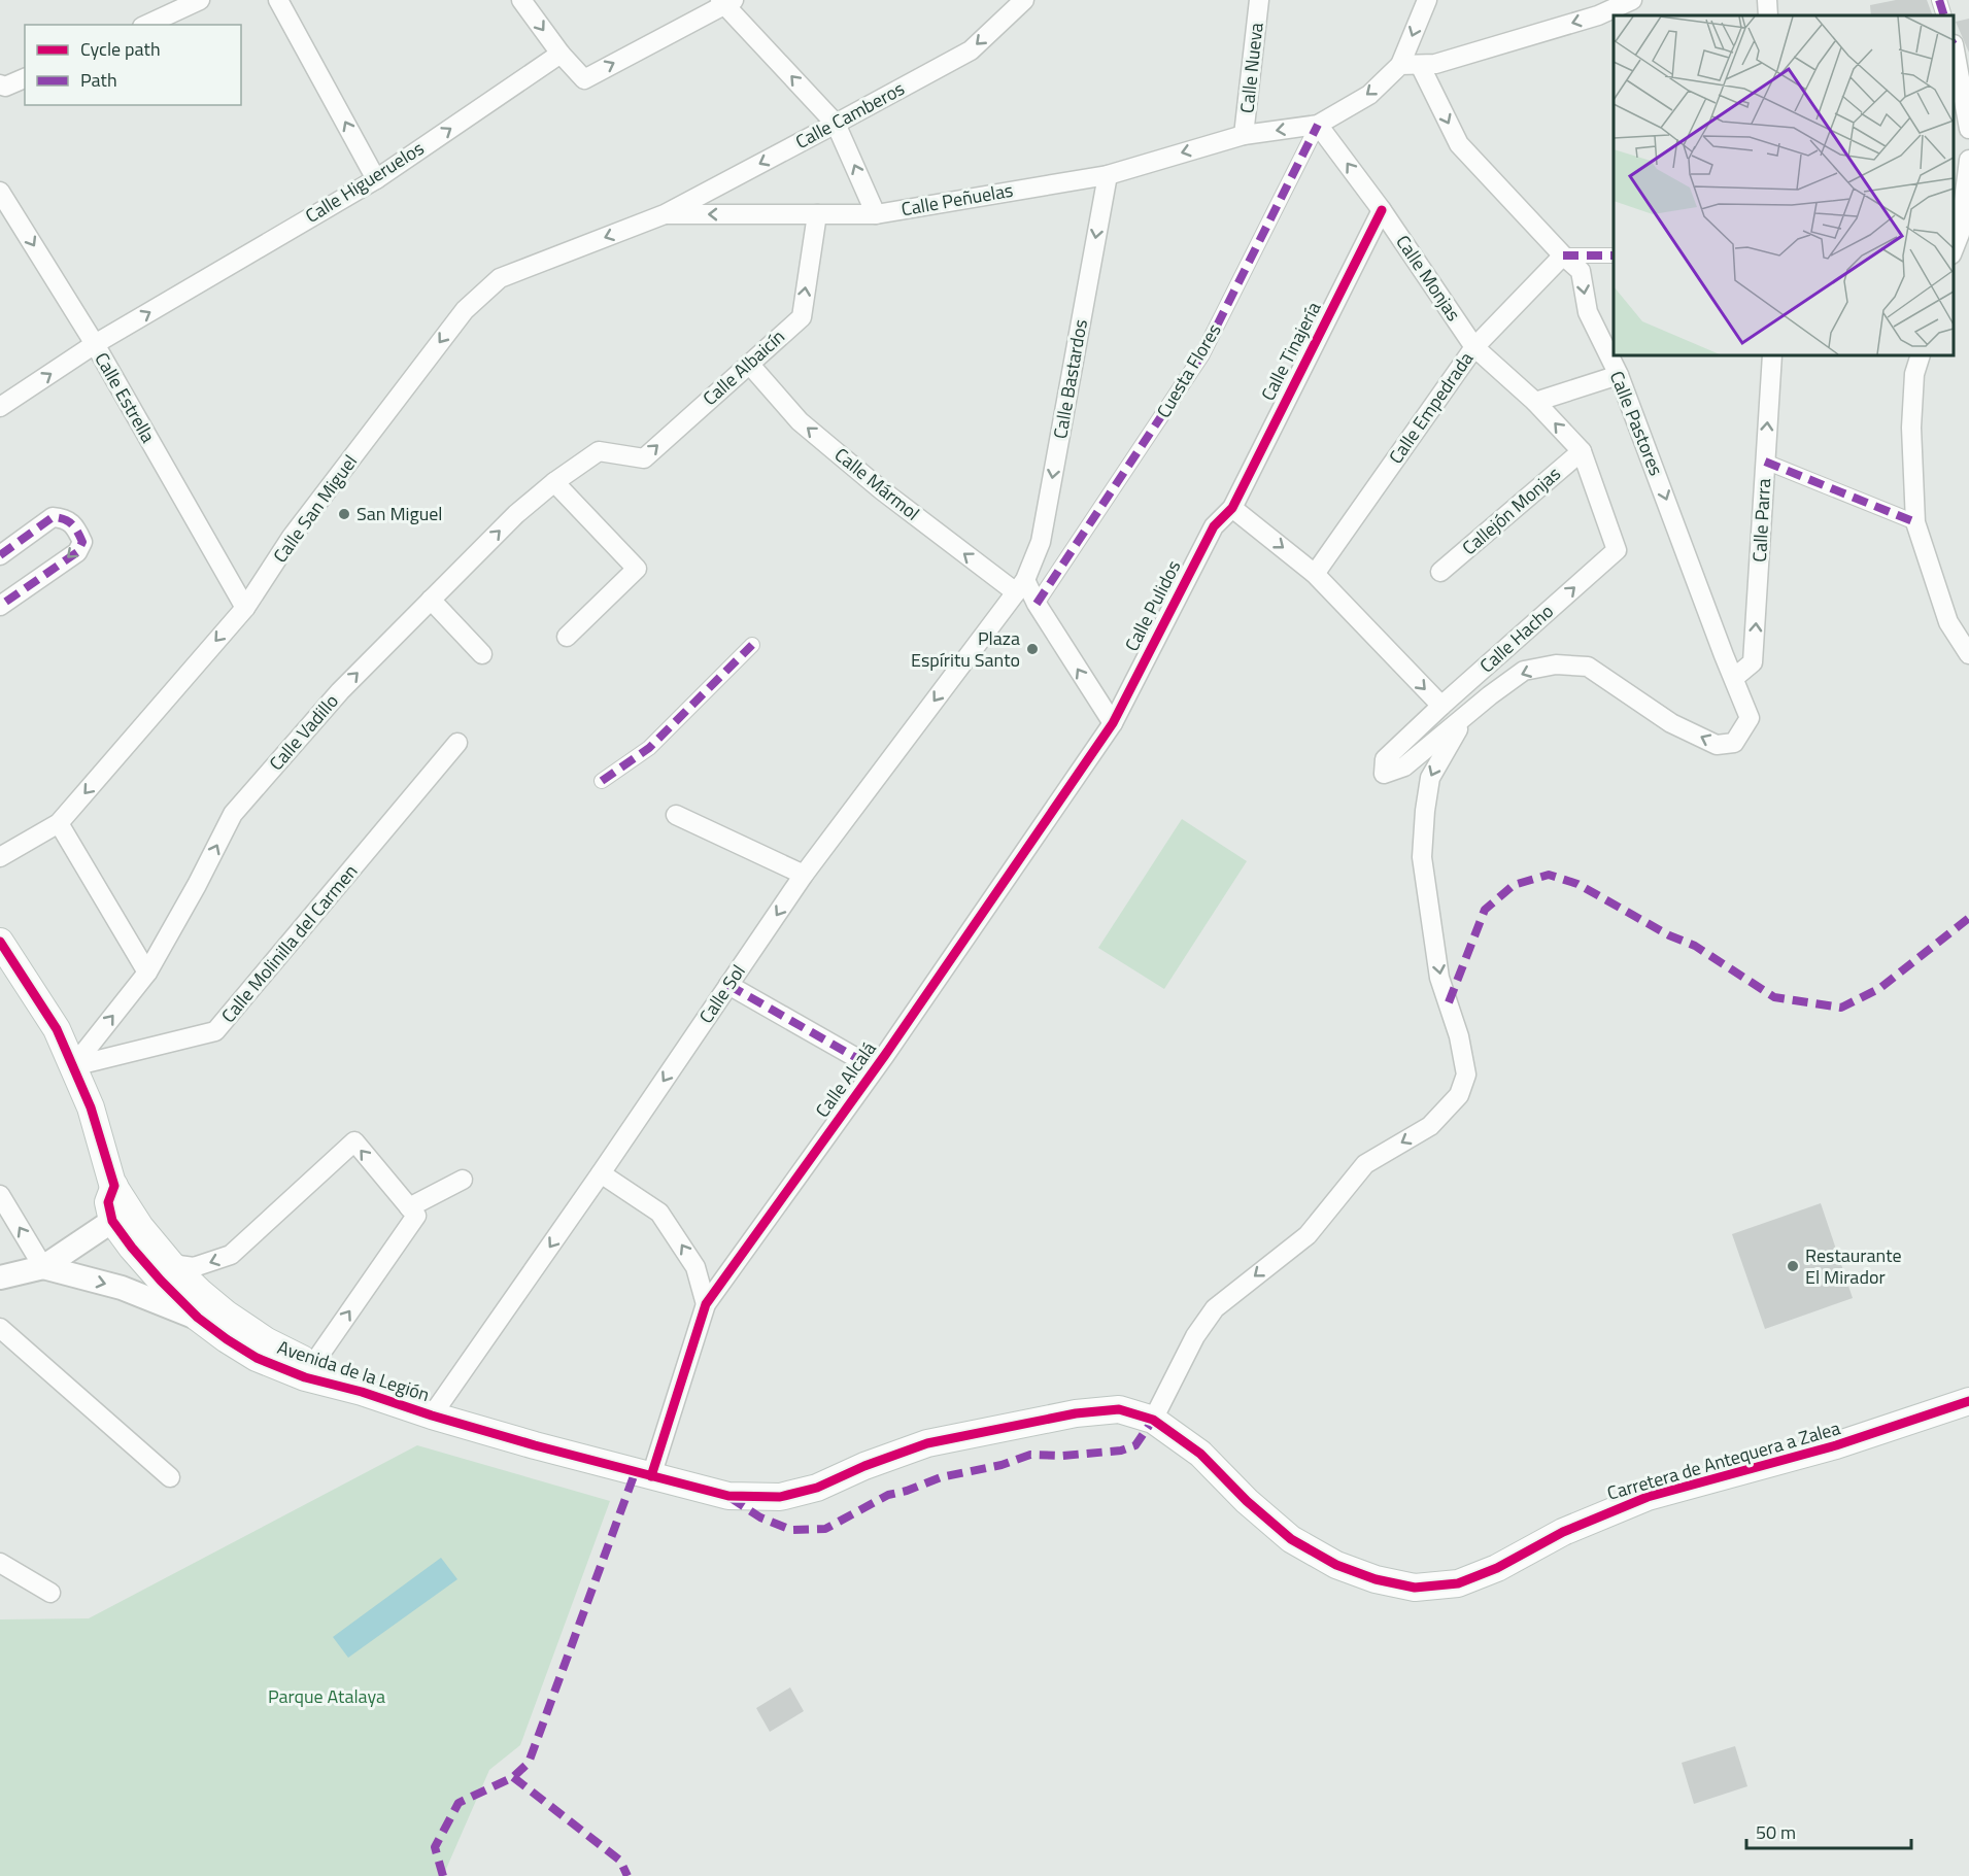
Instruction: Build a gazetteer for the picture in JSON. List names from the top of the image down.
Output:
{
  "streets": {
    "main road": ["Avenida de la Legión", "Carretera de Antequera a Zalea"],
    "street": [
      "Calle Nueva",
      "Calle Camberos",
      "Calle Higueruelos",
      "Calle Peñuelas",
      "Calle Monjas",
      "Calle Tinajería",
      "Calle Albaicín",
      "Cuesta Flores",
      "Calle Bastardos",
      "Calle Estrella",
      "Calle Empedrada",
      "Calle Pastores",
      "Calle Mármol",
      "Calle San Miguel",
      "Callejón Monjas",
      "Calle Parra",
      "Calle Pulidos",
      "Calle Hacho",
      "Calle Vadillo",
      "Calle Molinilla del Carmen",
      "Calle Sol",
      "Calle Alcalá"
    ]
  },
  "crossings": [
    ["Calle Nueva", "Calle Peñuelas"],
    ["Calle Camberos", "Calle Peñuelas"],
    ["Calle Camberos", "Calle San Miguel"],
    ["Calle Higueruelos", "Calle Estrella"],
    ["Calle Peñuelas", "Calle Monjas"],
    ["Calle Peñuelas", "Calle Albaicín"],
    ["Calle Peñuelas", "Cuesta Flores"],
    ["Calle Peñuelas", "Calle Bastardos"],
    ["Calle Peñuelas", "Calle San Miguel"],
    ["Calle Monjas", "Calle Tinajería"],
    ["Calle Monjas", "Cuesta Flores"],
    ["Calle Monjas", "Calle Empedrada"],
    ["Calle Monjas", "Calle Hacho"],
    ["Calle Tinajería", "Calle Pulidos"],
    ["Calle Albaicín", "Calle Mármol"],
    ["Calle Albaicín", "Calle Vadillo"],
    ["Calle Bastardos", "Calle Mármol"],
    ["Calle Bastardos", "Calle Sol"],
    ["Calle Estrella", "Calle San Miguel"],
    ["Calle Empedrada", "Calle Pastores"],
    ["Calle Empedrada", "Calle Hacho"],
    ["Calle Pastores", "Calle Parra"],
    ["Calle Mármol", "Calle Sol"],
    ["Callejón Monjas", "Calle Hacho"],
    ["Calle Pulidos", "Calle Alcalá"],
    ["Calle Vadillo", "Calle Molinilla del Carmen"],
    ["Calle Vadillo", "Avenida de la Legión"],
    ["Calle Molinilla del Carmen", "Avenida de la Legión"],
    ["Calle Sol", "Avenida de la Legión"],
    ["Calle Alcalá", "Avenida de la Legión"],
    ["Avenida de la Legión", "Carretera de Antequera a Zalea"]
  ],
  "one_way": [
    "Calle Camberos",
    "Calle Higueruelos",
    "Calle Peñuelas",
    "Calle Monjas",
    "Calle Albaicín",
    "Calle Bastardos",
    "Calle Estrella",
    "Calle Mármol",
    "Calle San Miguel",
    "Calle Vadillo",
    "Calle Sol"
  ],
  "parks": ["Parque Atalaya"],
  "places": ["San Miguel", "Plaza Espíritu Santo", "Restaurante El Mirador"],
  "legend": ["Cycle path", "Path"],
  "scale_bar": "50 m"
}
